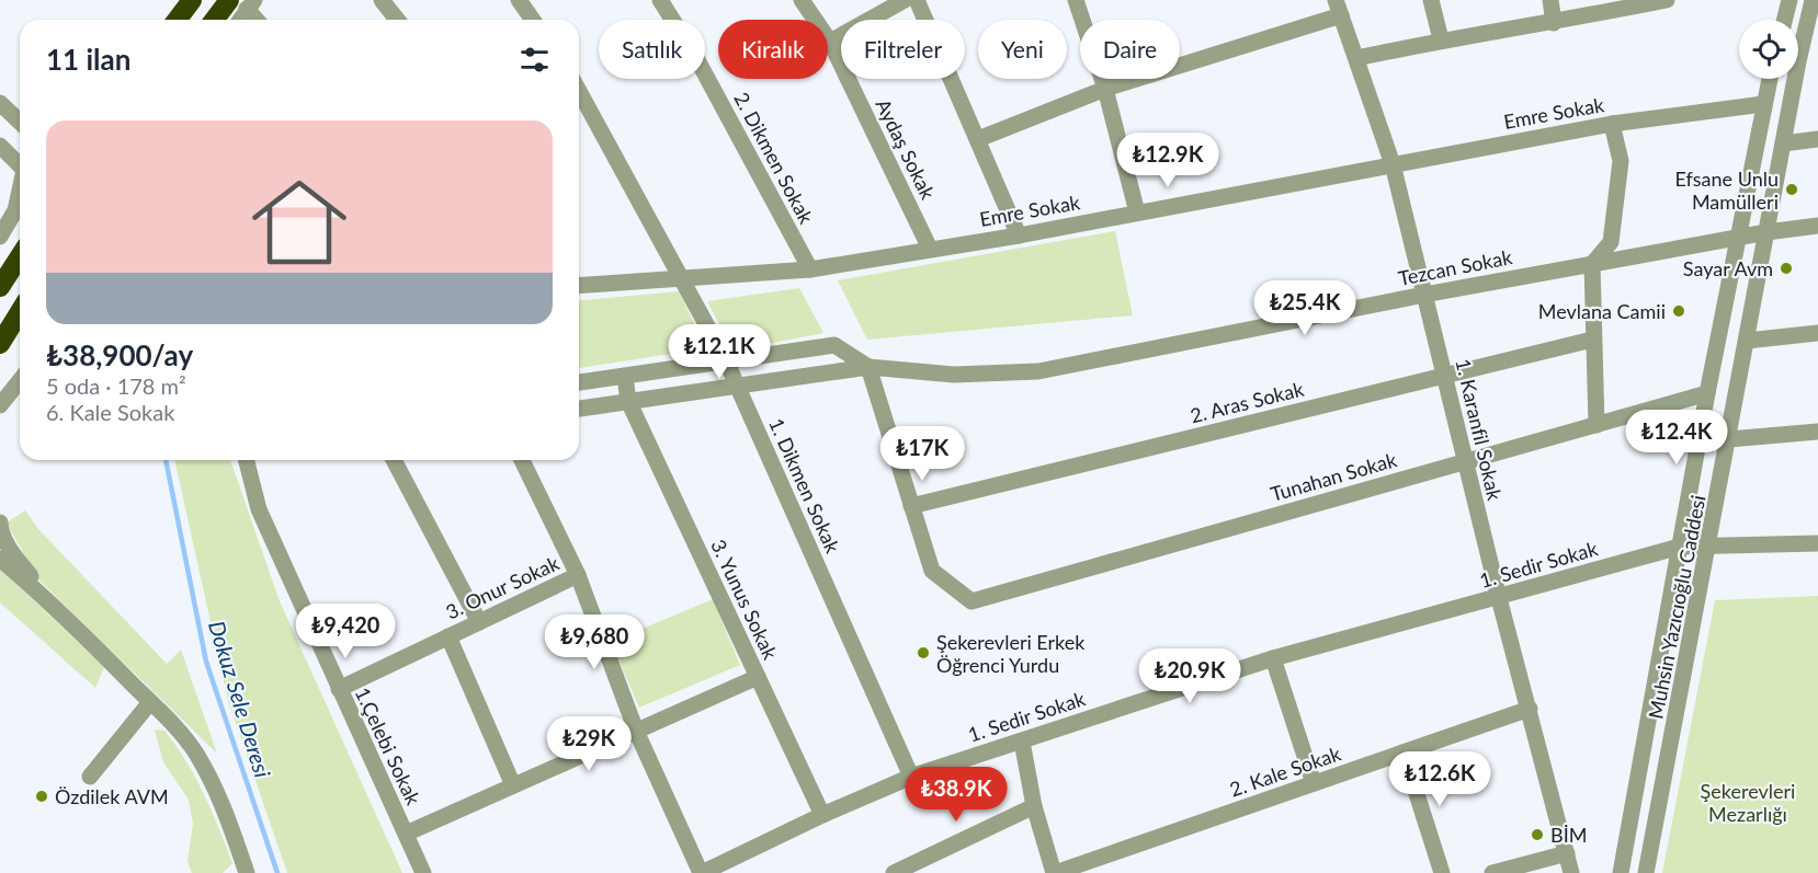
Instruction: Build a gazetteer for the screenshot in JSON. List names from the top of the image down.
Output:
{
  "streets": {
    "street": [
      "Emre Sokak",
      "Aydaş Sokak",
      "2. Dikmen Sokak",
      "Tezcan Sokak",
      "2. Aras Sokak",
      "1. Karanfil Sokak",
      "Tunahan Sokak",
      "1. Dikmen Sokak",
      "1. Sedir Sokak",
      "3. Onur Sokak",
      "3. Yunus Sokak",
      "Muhsin Yazıcıoğlu Caddesi",
      "1.Çelebi Sokak",
      "2. Kale Sokak"
    ]
  },
  "crossings": [
    ["Emre Sokak", "Aydaş Sokak"],
    ["Emre Sokak", "2. Dikmen Sokak"],
    ["Emre Sokak", "1. Karanfil Sokak"],
    ["Emre Sokak", "1. Dikmen Sokak"],
    ["Emre Sokak", "Muhsin Yazıcıoğlu Caddesi"],
    ["Tezcan Sokak", "1. Karanfil Sokak"],
    ["Tezcan Sokak", "Muhsin Yazıcıoğlu Caddesi"],
    ["2. Aras Sokak", "1. Karanfil Sokak"],
    ["2. Aras Sokak", "Tunahan Sokak"],
    ["1. Karanfil Sokak", "Tunahan Sokak"],
    ["1. Karanfil Sokak", "1. Sedir Sokak"],
    ["1. Karanfil Sokak", "2. Kale Sokak"],
    ["Tunahan Sokak", "Muhsin Yazıcıoğlu Caddesi"],
    ["1. Dikmen Sokak", "1. Sedir Sokak"],
    ["1. Sedir Sokak", "3. Yunus Sokak"],
    ["1. Sedir Sokak", "Muhsin Yazıcıoğlu Caddesi"],
    ["3. Onur Sokak", "1.Çelebi Sokak"]
  ],
  "water": ["Dokuz Sele Deresi"],
  "parks": ["Şekerevleri Mezarlığı"],
  "places": [
    "Efsane Unlu Mamülleri",
    "Sayar Avm",
    "Mevlana Camii",
    "Şekerevleri Erkek Öğrenci Yurdu",
    "Özdilek AVM",
    "BİM"
  ],
  "page": {
    "chip": [
      "Satılık",
      "Kiralık",
      "Filtreler",
      "Yeni",
      "Daire"
    ],
    "heading": "11 ilan",
    "list": [
      {
        "name": "₺38,900/ay",
        "note": "5 oda · 178 m² · 6. Kale Sokak"
      }
    ],
    "price": [
      "₺12.9K",
      "₺25.4K",
      "₺12.1K",
      "₺12.4K",
      "₺17K",
      "₺9,420",
      "₺9,680",
      "₺20.9K",
      "₺29K",
      "₺12.6K",
      "₺38.9K"
    ]
  }
}
